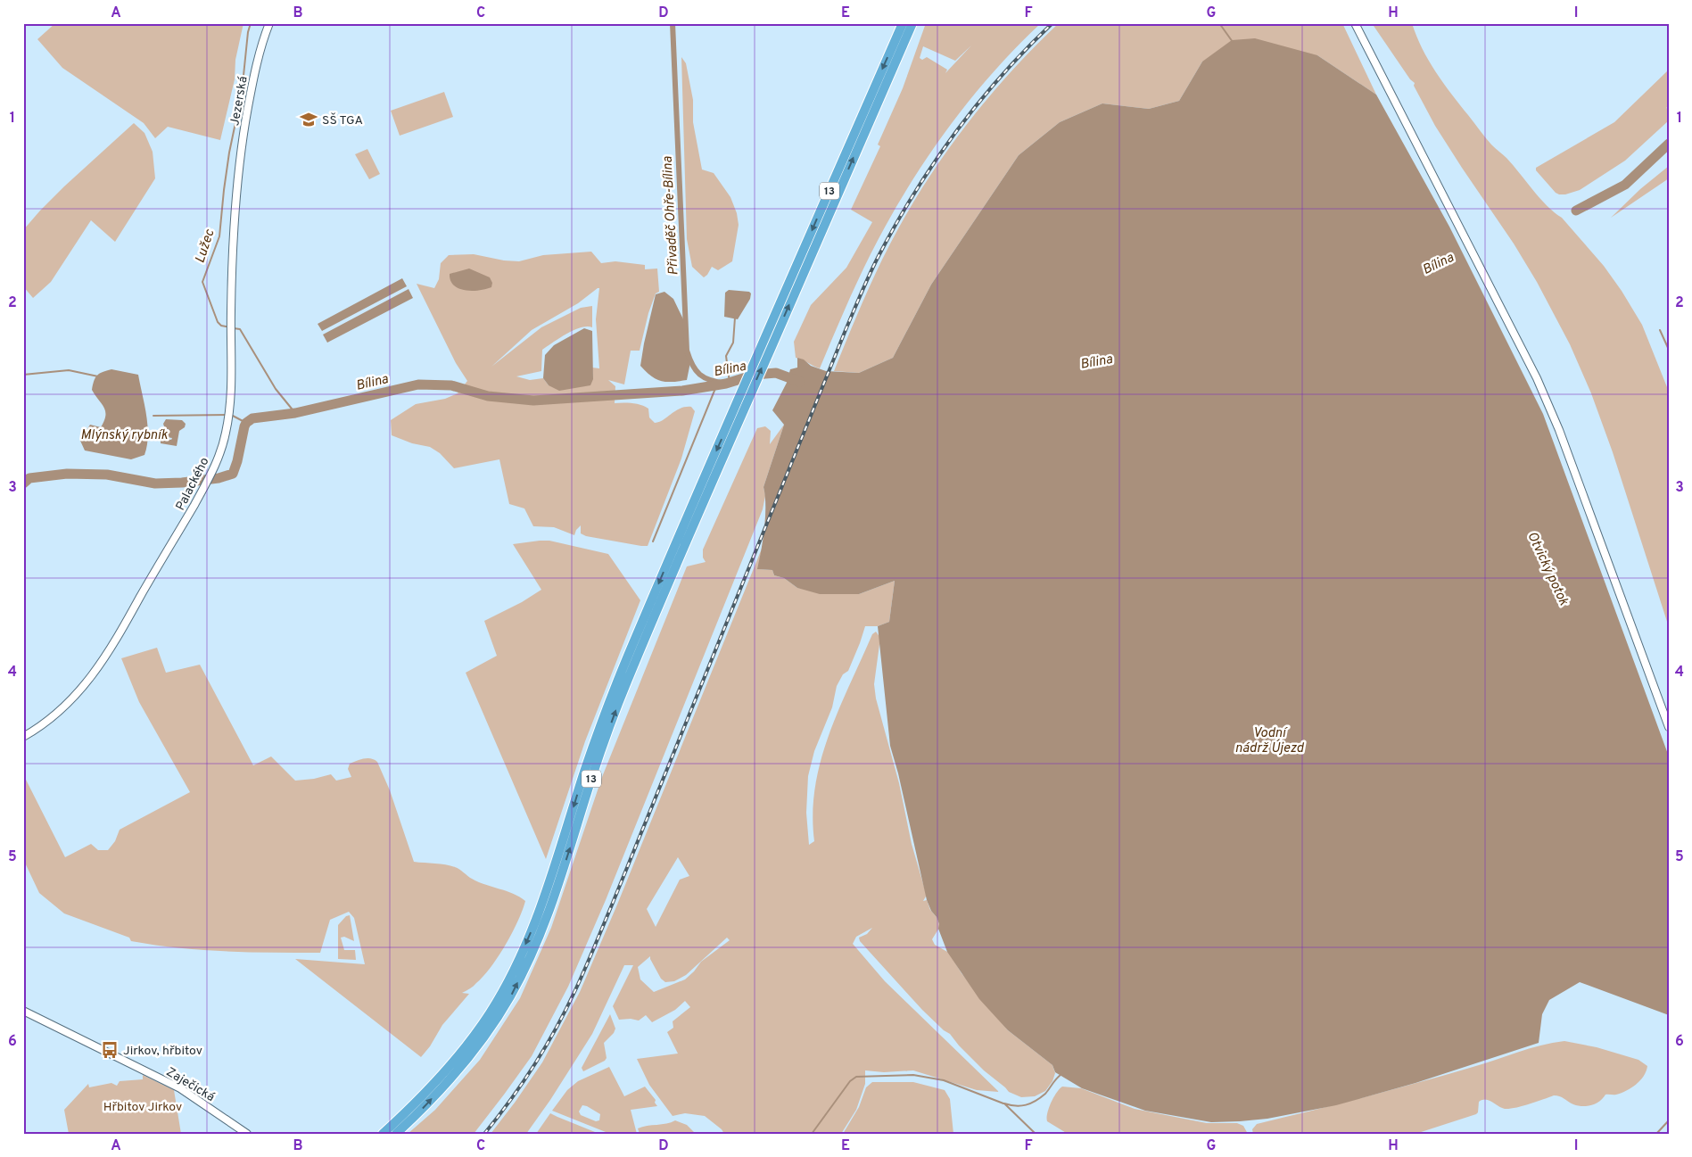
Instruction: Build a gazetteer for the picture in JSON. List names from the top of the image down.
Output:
{
  "streets": {
    "highway": ["13"],
    "street": ["Jezerská", "Palackého", "Zaječická"]
  },
  "crossings": [
    ["Jezerská", "Palackého"]
  ],
  "water": [
    "Přivaděč Ohře-Bílina",
    "Lužec",
    "Bílina",
    "Mlýnský rybník",
    "Otvický potok",
    "Vodní nádrž Újezd"
  ],
  "parks": ["Hřbitov Jirkov"],
  "places": {
    "school or university": ["SŠ TGA"],
    "bus stop": ["Jirkov, hřbitov"]
  },
  "grid": {
    "columns": [
      "A",
      "B",
      "C",
      "D",
      "E",
      "F",
      "G",
      "H",
      "I"
    ],
    "rows": [
      "1",
      "2",
      "3",
      "4",
      "5",
      "6"
    ]
  }
}
